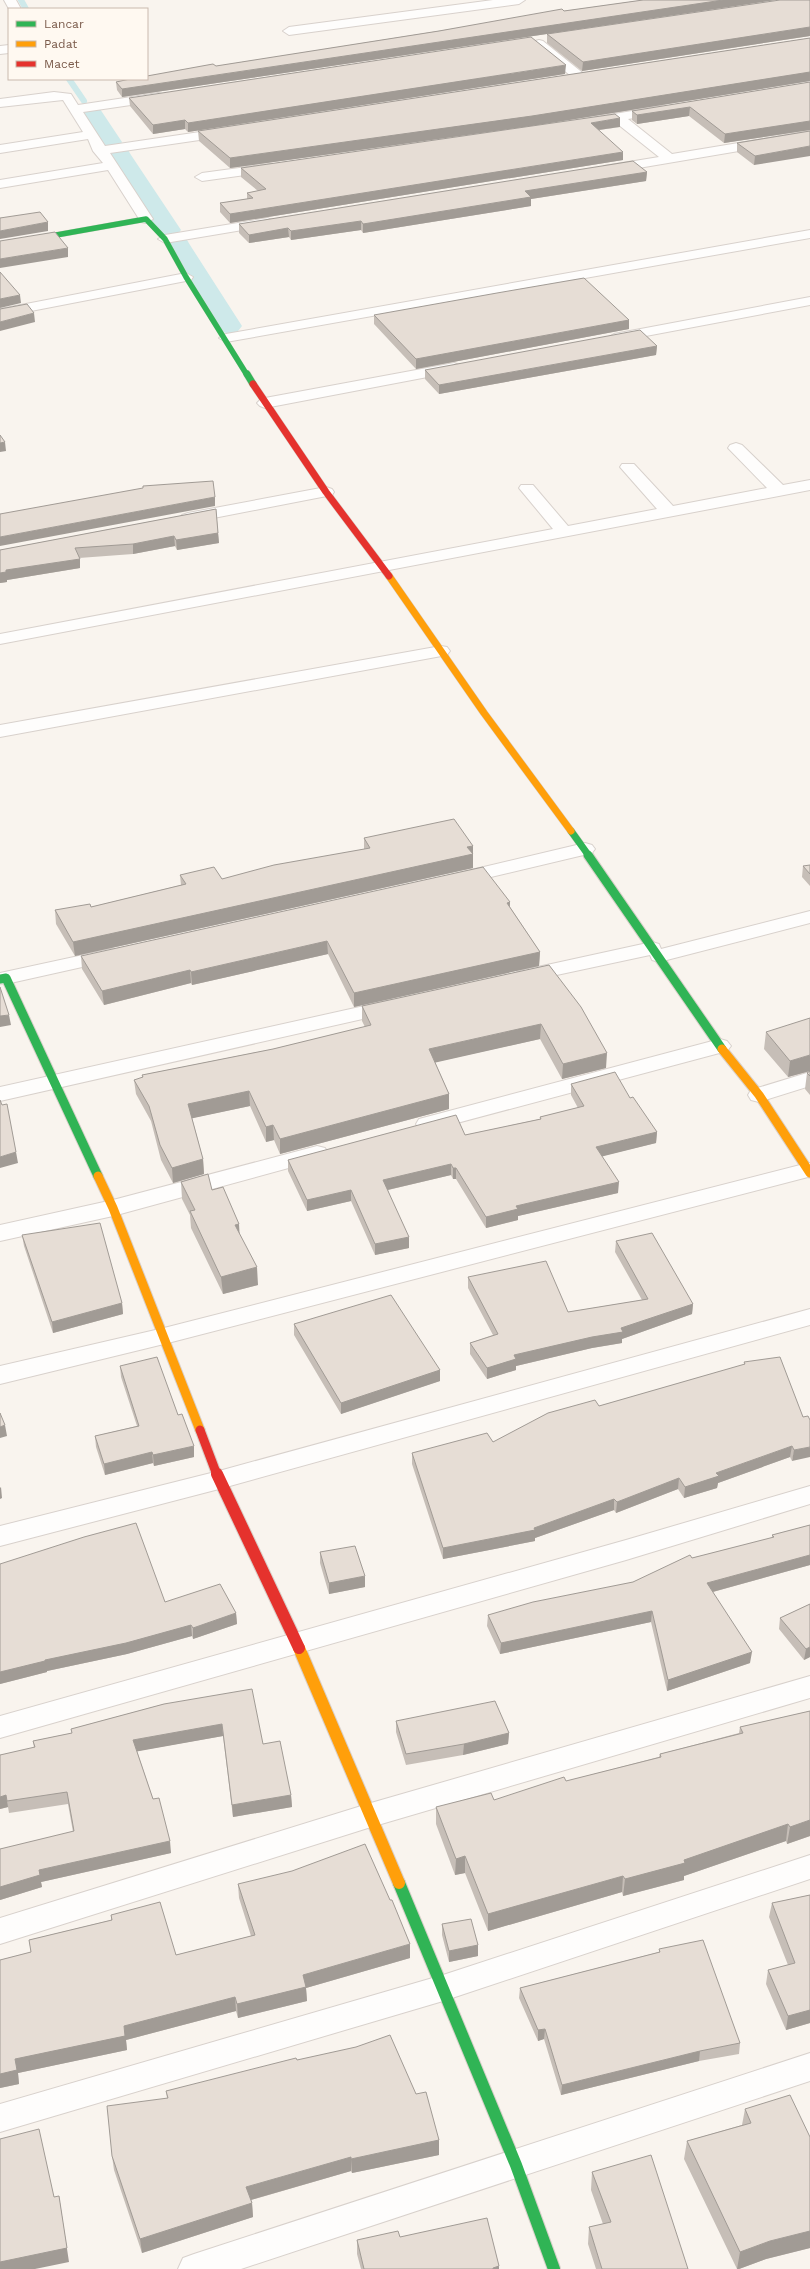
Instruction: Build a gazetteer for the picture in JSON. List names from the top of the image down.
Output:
{
  "legend": ["Lancar", "Padat", "Macet"]
}
